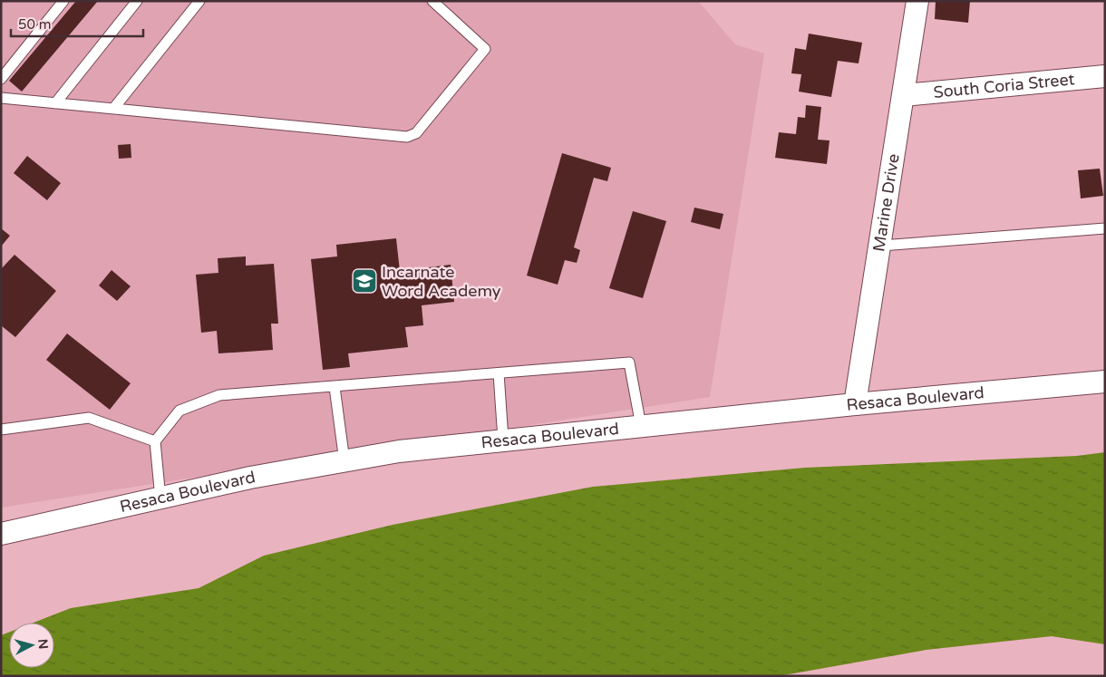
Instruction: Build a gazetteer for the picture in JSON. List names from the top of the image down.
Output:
{
  "streets": {
    "street": ["South Coria Street", "Marine Drive", "Resaca Boulevard"]
  },
  "crossings": [
    ["South Coria Street", "Marine Drive"],
    ["Marine Drive", "Resaca Boulevard"]
  ],
  "places": {
    "school or university": ["Incarnate Word Academy"]
  },
  "scale_bar": "50 m",
  "north": "right"
}
